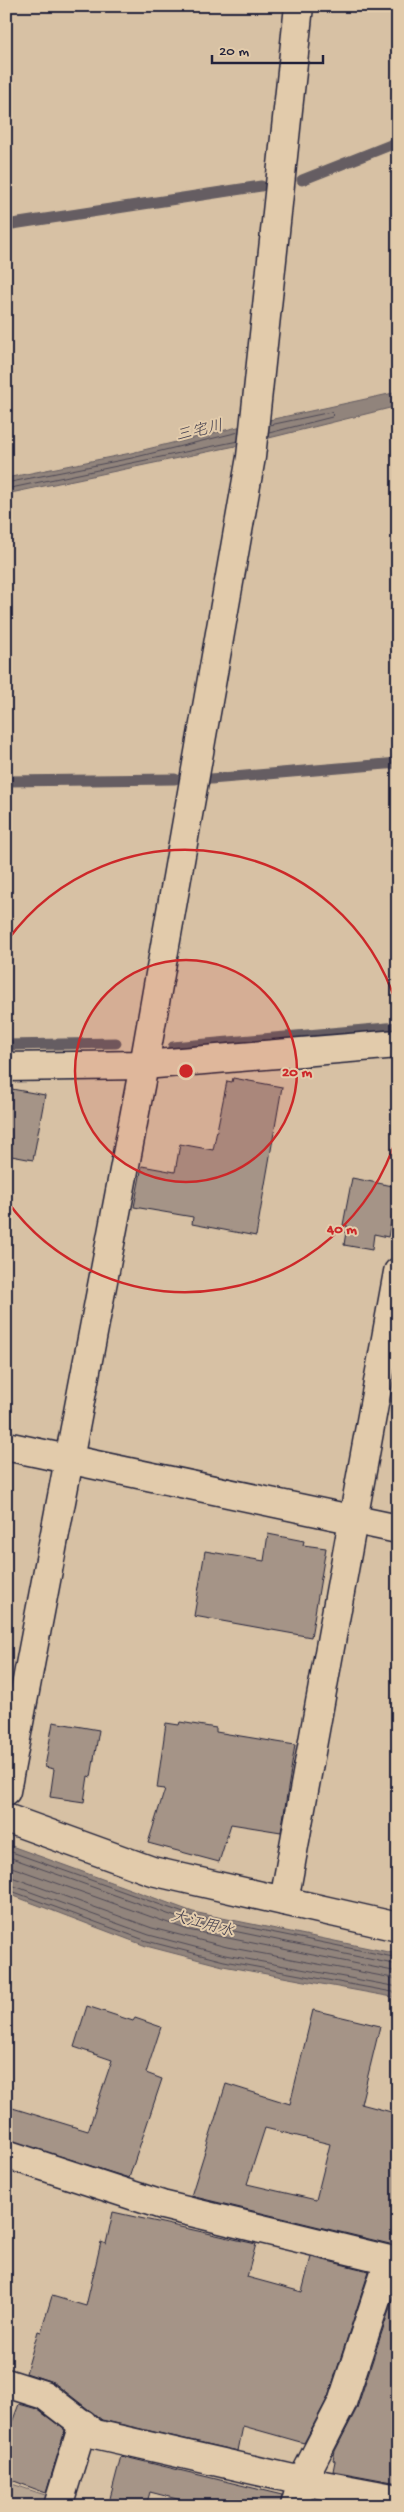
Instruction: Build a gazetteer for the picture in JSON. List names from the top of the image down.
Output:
{
  "water": ["三宅川", "大江用水"],
  "scale_bar": "20 m",
  "rings": ["20 m", "40 m"]
}
